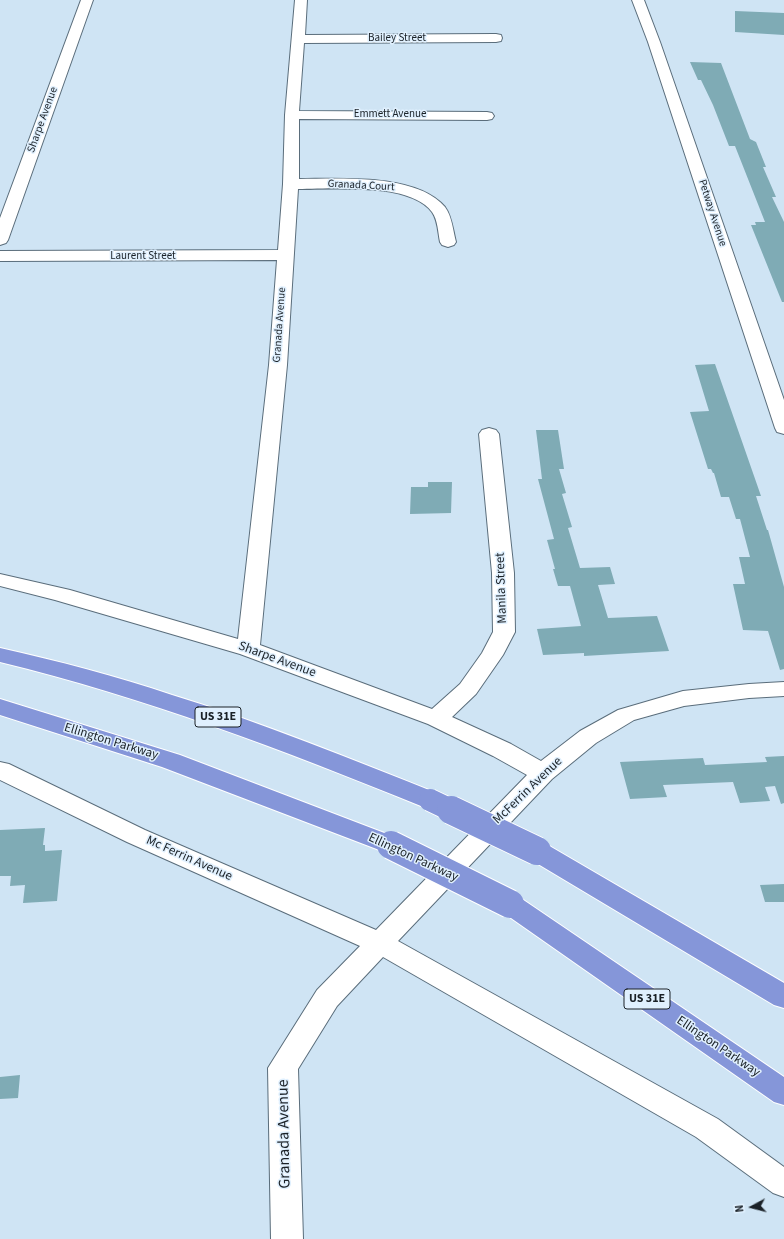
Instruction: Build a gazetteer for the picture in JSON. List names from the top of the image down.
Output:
{
  "streets": {
    "highway": ["US 31E", "Ellington Parkway"],
    "street": [
      "Bailey Street",
      "Emmett Avenue",
      "Sharpe Avenue",
      "Granada Court",
      "Petway Avenue",
      "Laurent Street",
      "Granada Avenue",
      "Manila Street",
      "McFerrin Avenue",
      "Mc Ferrin Avenue"
    ]
  },
  "crossings": [
    ["Bailey Street", "Granada Avenue"],
    ["Emmett Avenue", "Granada Avenue"],
    ["Sharpe Avenue", "Granada Avenue"],
    ["Sharpe Avenue", "Manila Street"],
    ["Sharpe Avenue", "McFerrin Avenue"],
    ["Granada Court", "Granada Avenue"],
    ["Laurent Street", "Granada Avenue"],
    ["Granada Avenue", "McFerrin Avenue"],
    ["Granada Avenue", "Mc Ferrin Avenue"],
    ["McFerrin Avenue", "Mc Ferrin Avenue"]
  ],
  "north": "left"
}
